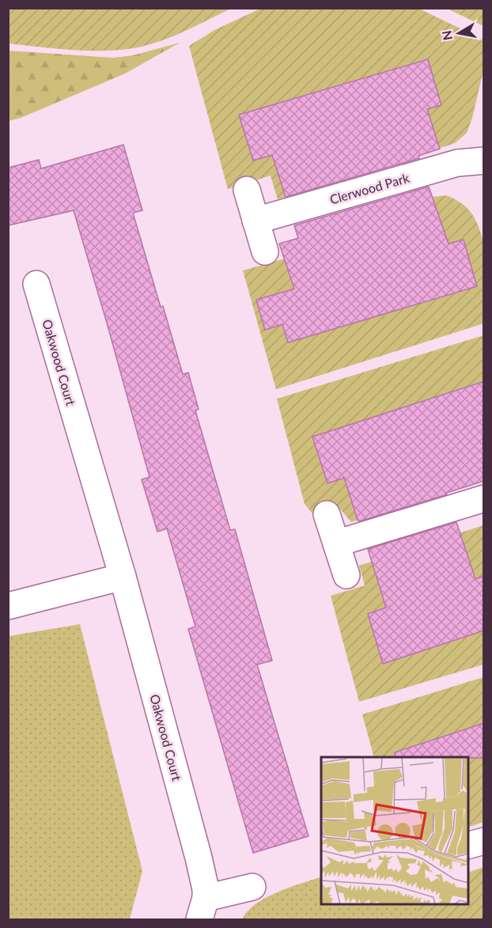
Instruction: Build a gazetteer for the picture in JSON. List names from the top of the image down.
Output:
{
  "streets": {
    "street": ["Clerwood Park", "Oakwood Court"]
  },
  "north": "left"
}
